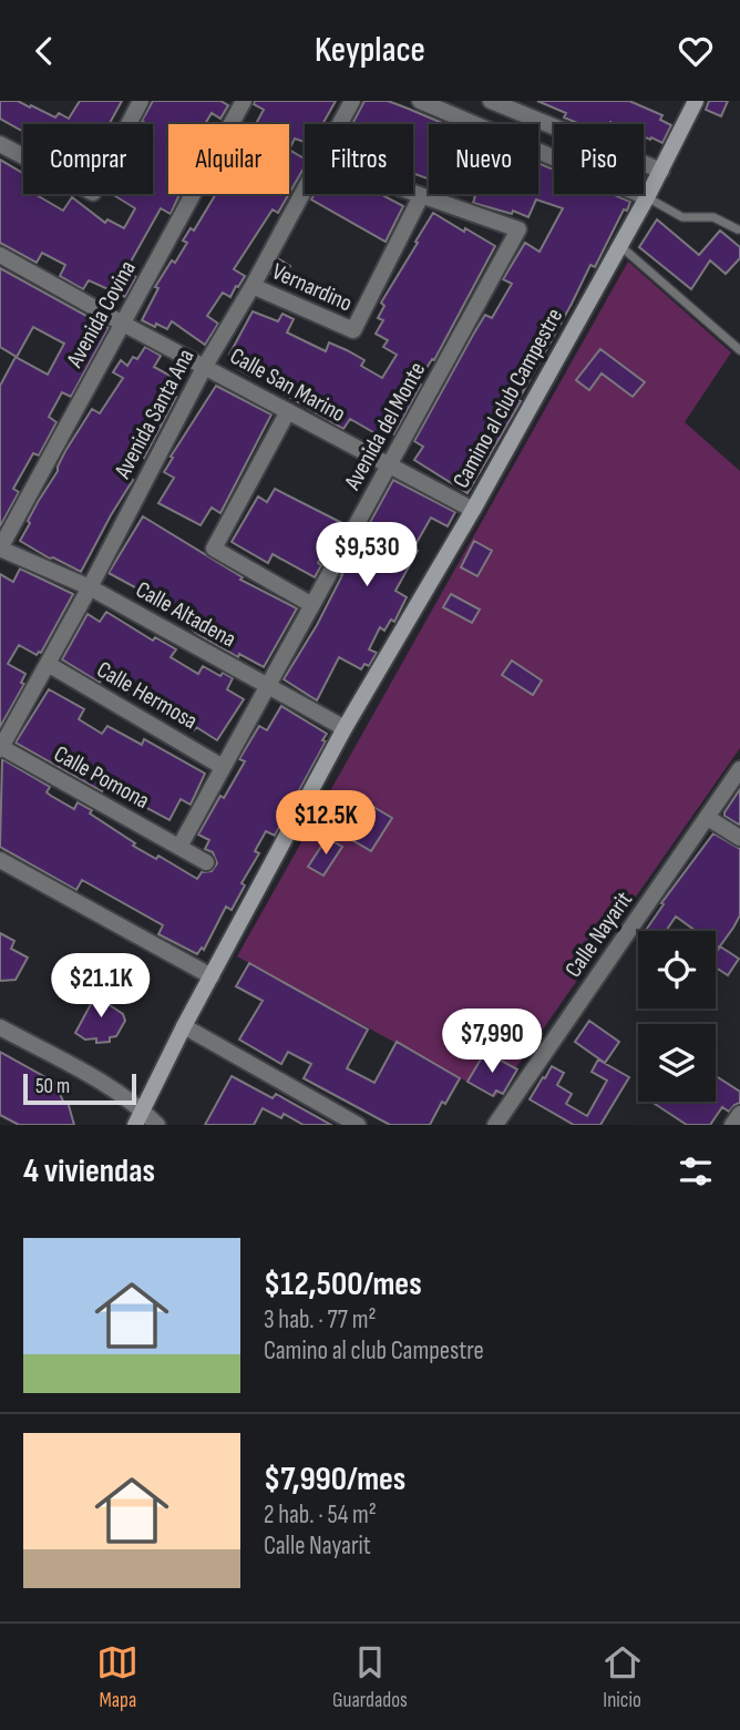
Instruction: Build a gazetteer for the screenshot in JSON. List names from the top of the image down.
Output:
{
  "streets": {
    "main road": ["Camino al club Campestre"],
    "street": [
      "Vernardino",
      "Avenida Covina",
      "Calle San Marino",
      "Avenida Santa Ana",
      "Avenida del Monte",
      "Calle Altadena",
      "Calle Hermosa",
      "Calle Pomona",
      "Calle Nayarit"
    ]
  },
  "crossings": [
    ["Vernardino", "Avenida Santa Ana"],
    ["Vernardino", "Avenida del Monte"],
    ["Avenida Covina", "Calle San Marino"],
    ["Avenida Covina", "Calle Altadena"],
    ["Calle San Marino", "Camino al club Campestre"],
    ["Calle San Marino", "Avenida Santa Ana"],
    ["Calle San Marino", "Avenida del Monte"],
    ["Camino al club Campestre", "Calle Altadena"],
    ["Avenida Santa Ana", "Calle Altadena"],
    ["Avenida Santa Ana", "Calle Hermosa"],
    ["Avenida Santa Ana", "Calle Pomona"],
    ["Avenida del Monte", "Calle Altadena"],
    ["Avenida del Monte", "Calle Hermosa"],
    ["Avenida del Monte", "Calle Pomona"]
  ],
  "scale_bar": "50 m",
  "page": {
    "header": "Keyplace",
    "chip": [
      "Comprar",
      "Alquilar",
      "Filtros",
      "Nuevo",
      "Piso"
    ],
    "price": [
      "$9,530",
      "$12.5K",
      "$21.1K",
      "$7,990"
    ],
    "scale": "50 m",
    "heading": "4 viviendas",
    "list": [
      {
        "name": "$12,500/mes",
        "note": "3 hab. · 77 m² · Camino al club Campestre"
      },
      {
        "name": "$7,990/mes",
        "note": "2 hab. · 54 m² · Calle Nayarit"
      }
    ],
    "tabs": ["Mapa", "Guardados", "Inicio"]
  }
}
